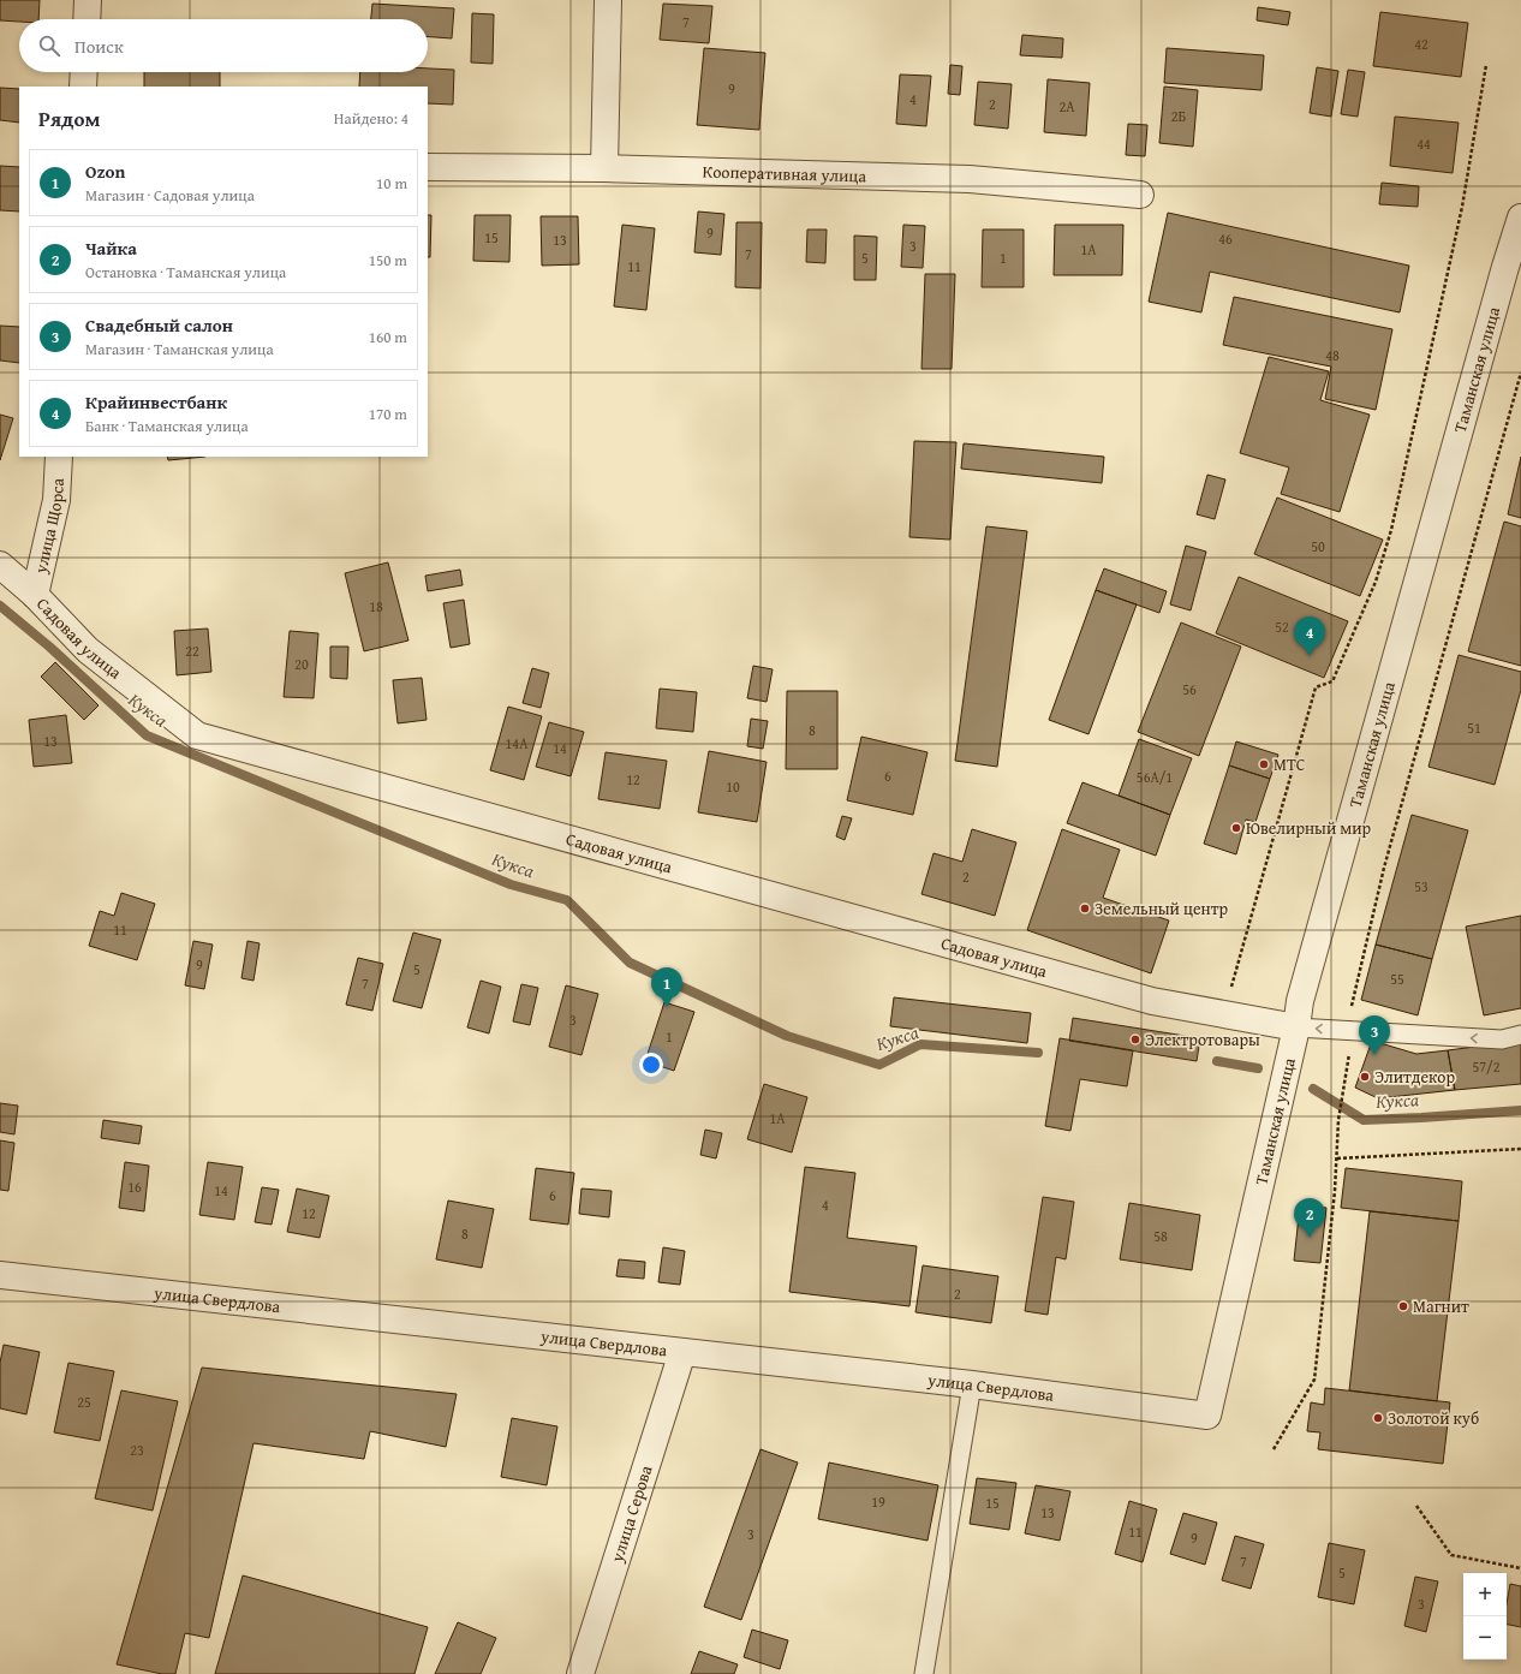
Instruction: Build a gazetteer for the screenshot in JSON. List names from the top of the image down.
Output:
{
  "streets": {
    "street": [
      "Кооперативная улица",
      "Таманская улица",
      "улица Щорса",
      "Садовая улица",
      "улица Свердлова",
      "улица Серова"
    ]
  },
  "crossings": [
    ["Таманская улица", "Садовая улица"],
    ["Таманская улица", "улица Свердлова"],
    ["улица Щорса", "Садовая улица"],
    ["улица Свердлова", "улица Серова"]
  ],
  "water": ["Кукса"],
  "places": [
    "МТС",
    "Ювелирный мир",
    "Земельный центр",
    "Электротовары",
    "Элитдекор",
    "Магнит",
    "Золотой куб"
  ],
  "house_numbers": [
    "7",
    "42",
    "9",
    "4",
    "2",
    "2А",
    "2Б",
    "44",
    "9",
    "15",
    "46",
    "13",
    "3",
    "1А",
    "7",
    "5",
    "1",
    "11",
    "48",
    "50",
    "18",
    "52",
    "22",
    "20",
    "56",
    "51",
    "8",
    "13",
    "14А",
    "14",
    "6",
    "56А/1",
    "12",
    "10",
    "2",
    "53",
    "11",
    "9",
    "5",
    "55",
    "7",
    "3",
    "1",
    "57/2",
    "1А",
    "16",
    "14",
    "6",
    "4",
    "12",
    "8",
    "58",
    "2",
    "25",
    "23",
    "19",
    "15",
    "13",
    "11",
    "3",
    "9",
    "7",
    "5",
    "3"
  ],
  "page": {
    "search": "Поиск",
    "heading": ["Рядом", "Найдено: 4"],
    "list": [
      {
        "mark": "1",
        "name": "Ozon",
        "note": "Магазин · Садовая улица",
        "value": "10 m"
      },
      {
        "mark": "2",
        "name": "Чайка",
        "note": "Остановка · Таманская улица",
        "value": "150 m"
      },
      {
        "mark": "3",
        "name": "Свадебный салон",
        "note": "Магазин · Таманская улица",
        "value": "160 m"
      },
      {
        "mark": "4",
        "name": "Крайинвестбанк",
        "note": "Банк · Таманская улица",
        "value": "170 m"
      }
    ],
    "pins": [
      "4",
      "1",
      "3",
      "2"
    ],
    "map_buttons": ["+", "−"]
  }
}
